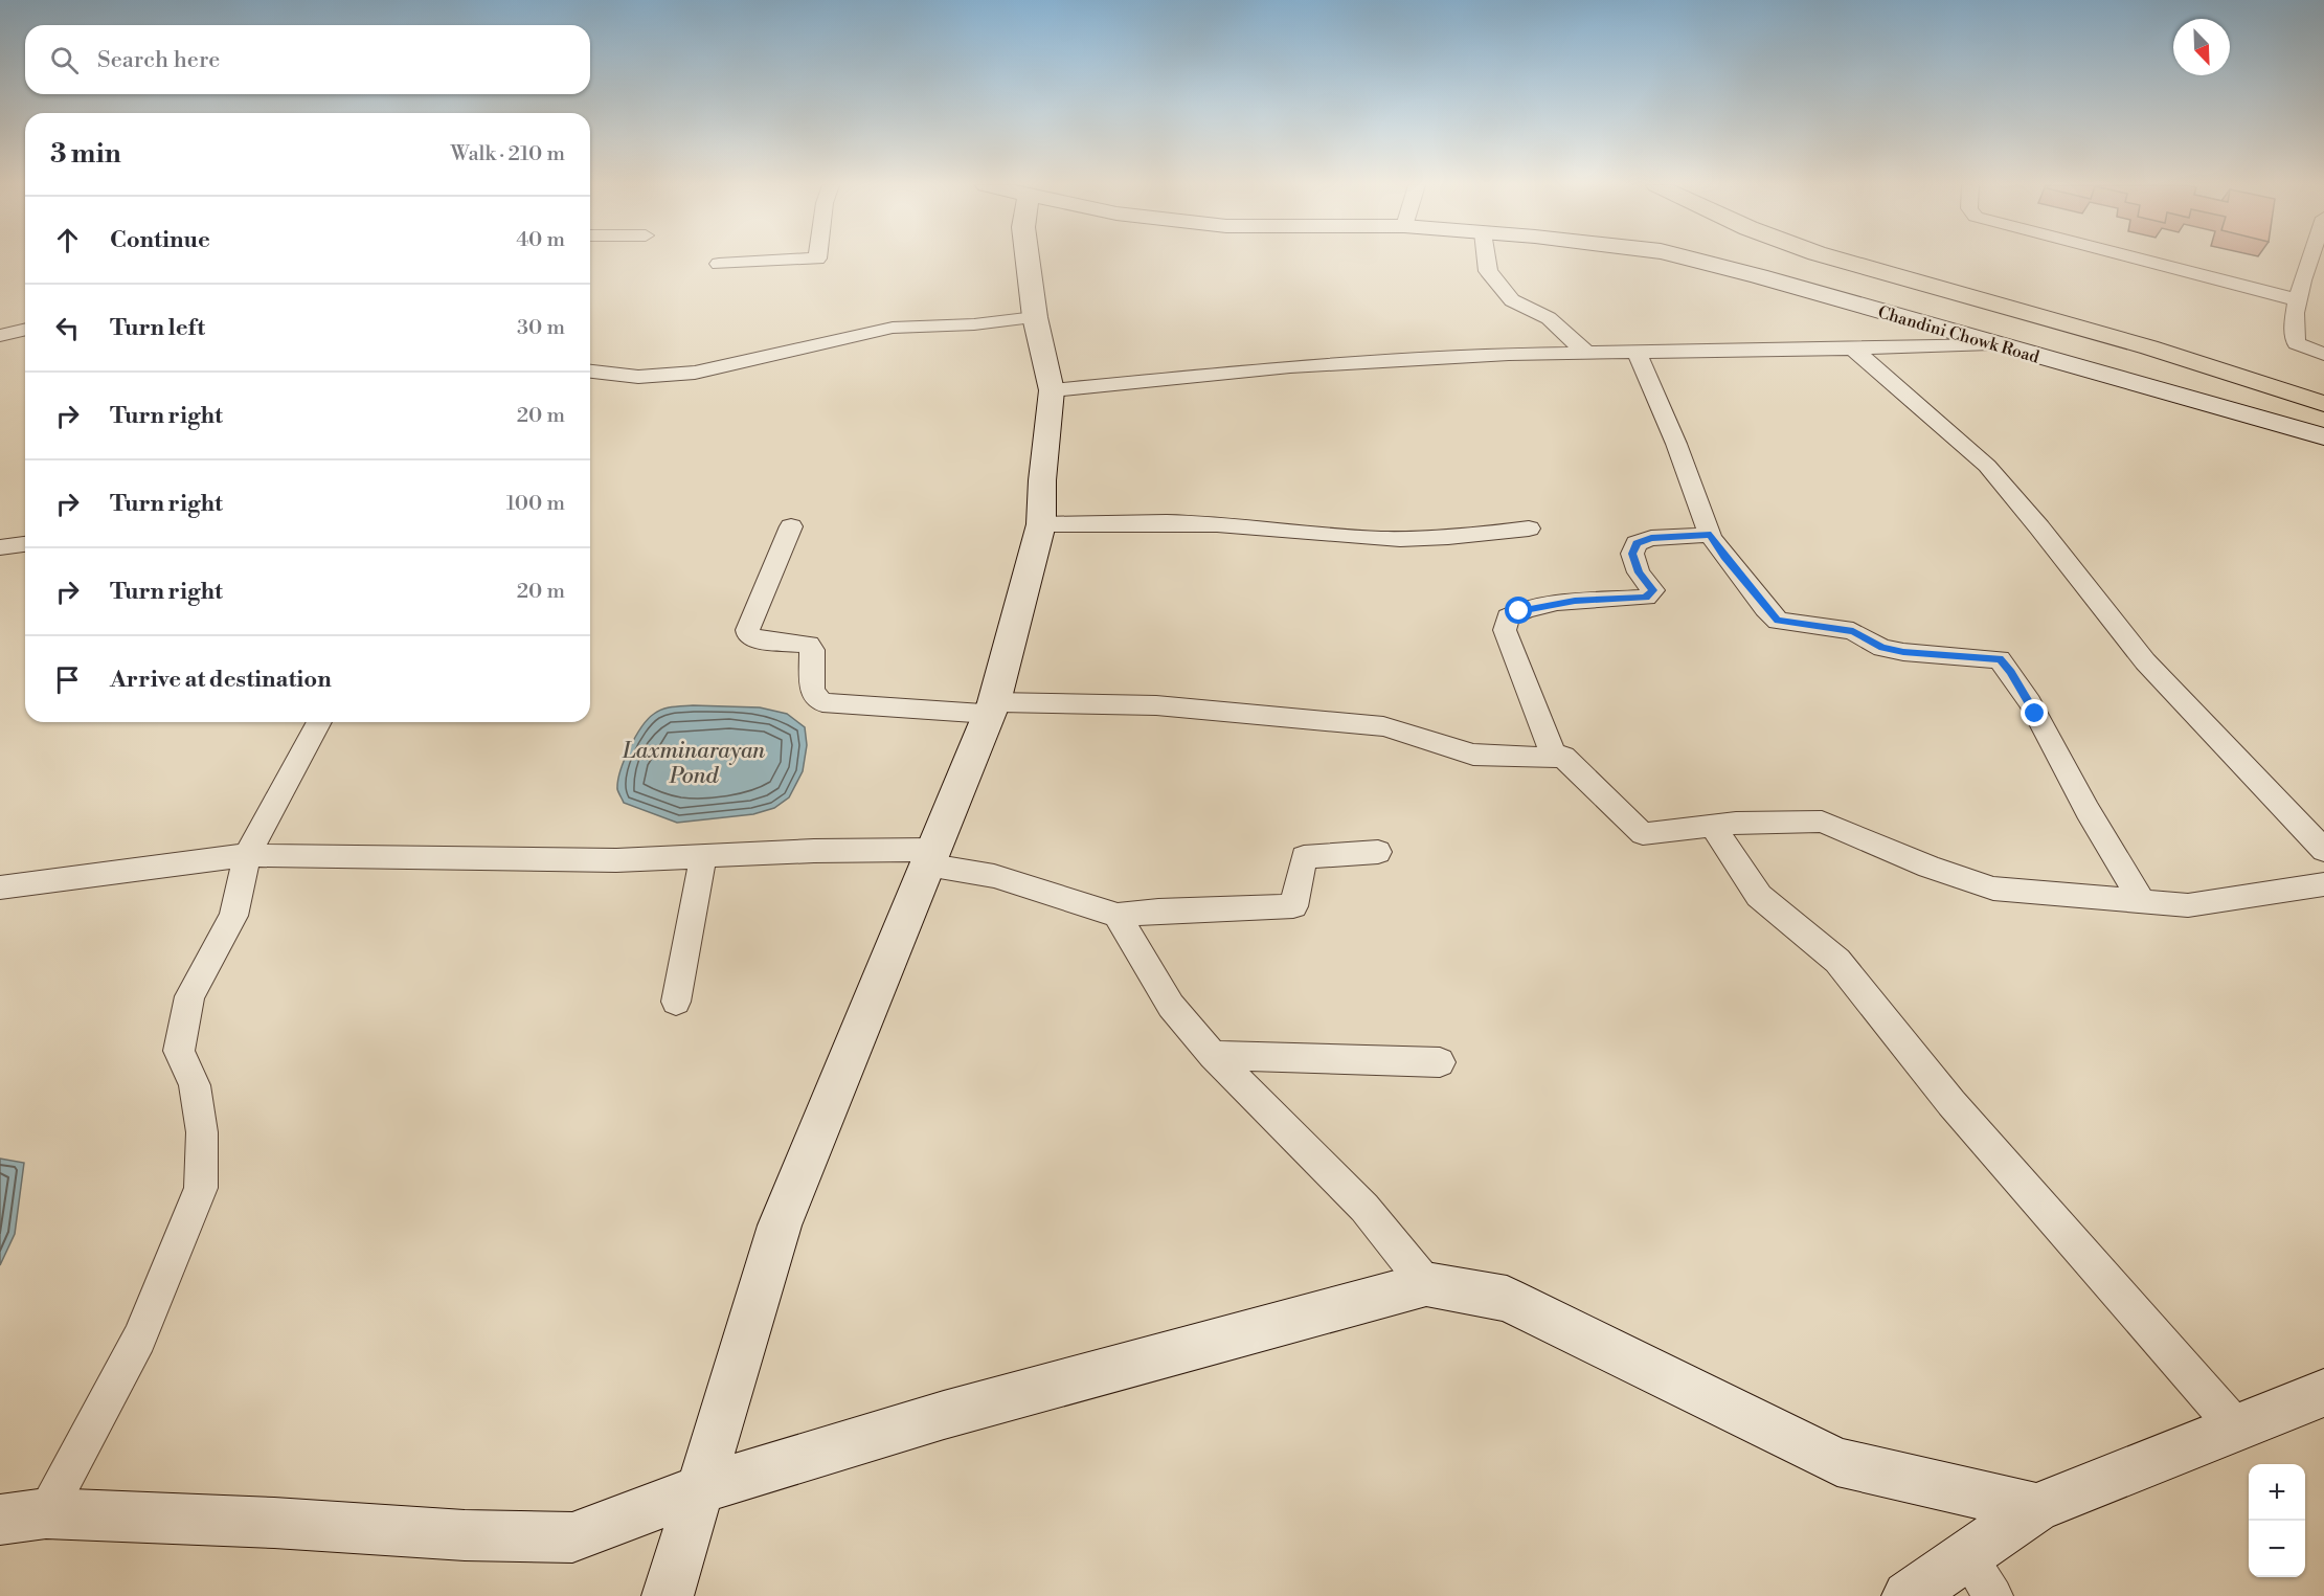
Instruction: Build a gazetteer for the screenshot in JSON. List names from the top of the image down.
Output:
{
  "streets": {
    "street": ["Chandini Chowk Road"]
  },
  "water": ["Laxminarayan Pond"],
  "north": "bottom right",
  "page": {
    "search": "Search here",
    "heading": ["3 min", "Walk · 210 m"],
    "list": [
      ["Continue", "40 m"],
      ["Turn left", "30 m"],
      ["Turn right", "20 m"],
      ["Turn right", "100 m"],
      ["Turn right", "20 m"],
      "Arrive at destination"
    ],
    "map_buttons": ["+", "−"]
  }
}
